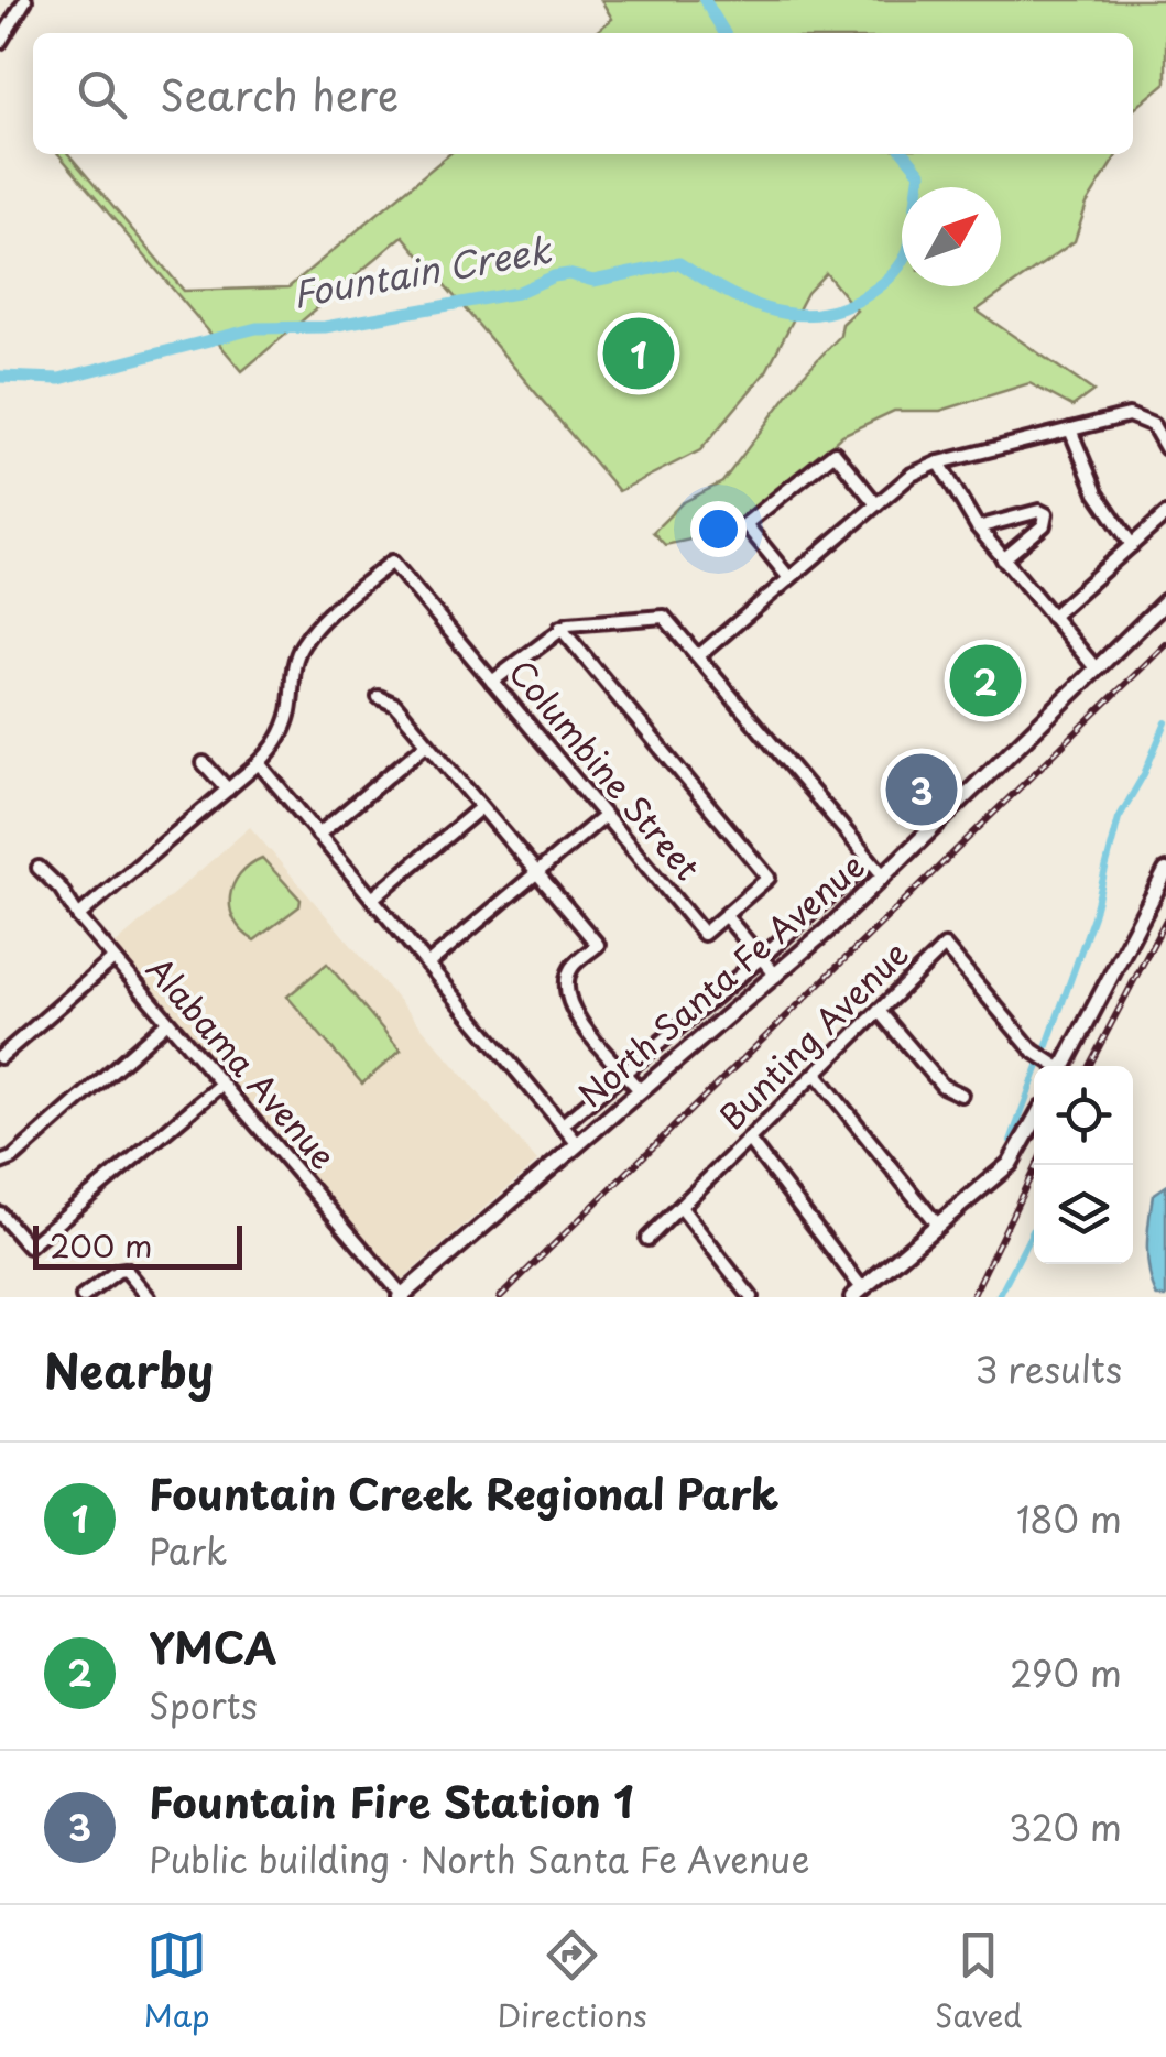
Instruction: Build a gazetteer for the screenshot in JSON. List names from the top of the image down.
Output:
{
  "streets": {
    "main road": ["North Santa Fe Avenue"],
    "street": ["Columbine Street", "Bunting Avenue", "Alabama Avenue"]
  },
  "crossings": [
    ["North Santa Fe Avenue", "Alabama Avenue"]
  ],
  "water": ["Fountain Creek"],
  "scale_bar": "200 m",
  "north": "top right",
  "page": {
    "search": "Search here",
    "pins": ["1", "2", "3"],
    "scale": "200 m",
    "heading": ["Nearby", "3 results"],
    "list": [
      {
        "mark": "1",
        "name": "Fountain Creek Regional Park",
        "note": "Park",
        "value": "180 m"
      },
      {
        "mark": "2",
        "name": "YMCA",
        "note": "Sports",
        "value": "290 m"
      },
      {
        "mark": "3",
        "name": "Fountain Fire Station 1",
        "note": "Public building · North Santa Fe Avenue",
        "value": "320 m"
      }
    ],
    "nav": ["Map", "Directions", "Saved"]
  }
}
